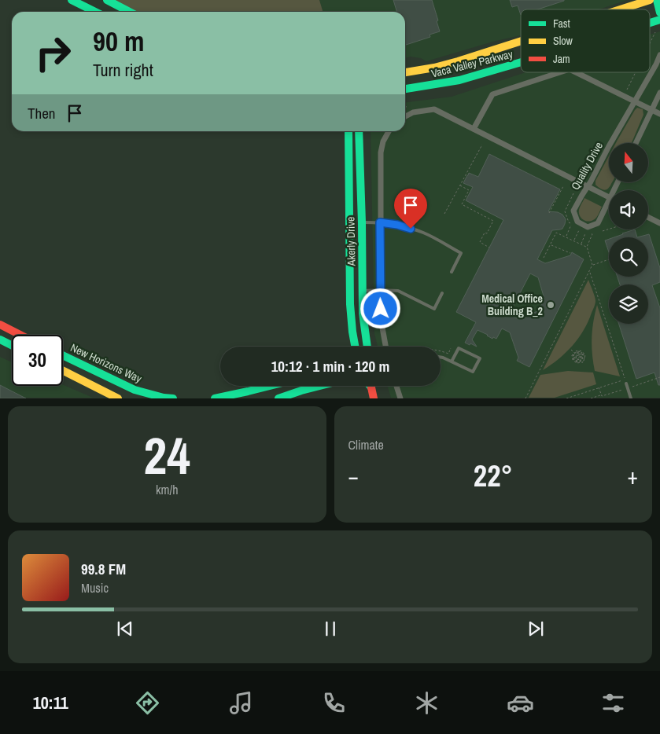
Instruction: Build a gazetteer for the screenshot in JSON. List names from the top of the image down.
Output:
{
  "streets": {
    "street": [
      "Vaca Valley Parkway",
      "Quality Drive",
      "Akerly Drive",
      "New Horizons Way"
    ]
  },
  "places": ["Medical Office Building B_2"],
  "legend": ["Fast", "Slow", "Jam"],
  "north": "top",
  "page": {
    "turn": ["90 m", "Turn right"],
    "then": "Then",
    "limit": "30",
    "trip": "10:12 · 1 min · 120 m",
    "tile": [
      ["24", "km/h"],
      "Climate"
    ],
    "heat": ["−", "22°", "+"],
    "song": ["99.8 FM", "Music"],
    "tabs": "10:11"
  }
}
